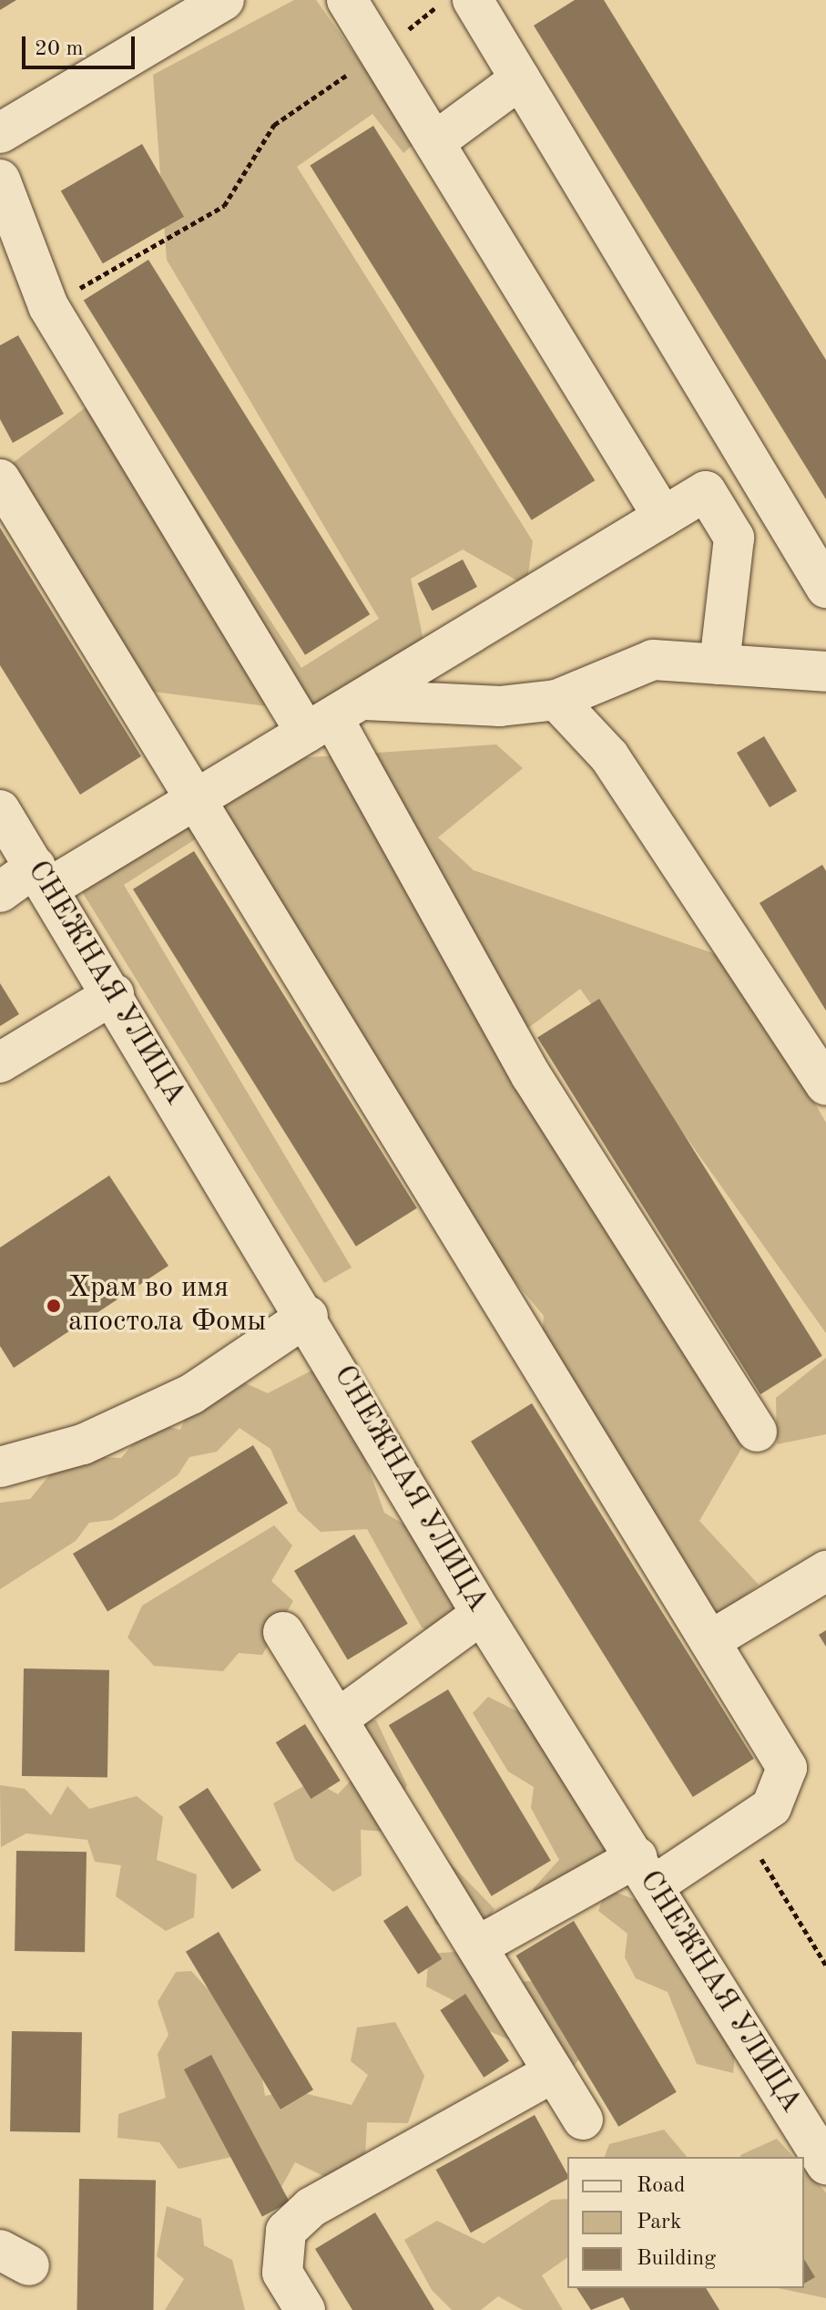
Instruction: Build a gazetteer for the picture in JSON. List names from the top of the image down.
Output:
{
  "streets": {
    "street": ["СНЕЖНАЯ УЛИЦА"]
  },
  "places": ["Храм во имя апостола Фомы"],
  "legend": ["Road", "Park", "Building"],
  "scale_bar": "20 m"
}
